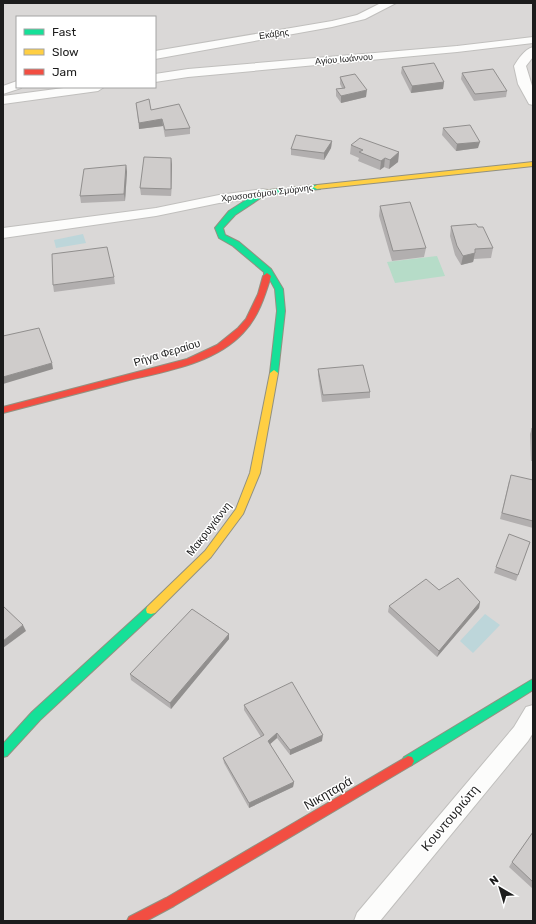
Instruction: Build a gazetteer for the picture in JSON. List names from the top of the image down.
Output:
{
  "streets": {
    "street": [
      "Εκάβης",
      "Αγίου Ιωάννου",
      "Χρυσοστόμου Σμύρνης",
      "Ρήγα Φεραίου",
      "Μακρυγιάννη",
      "Νικηταρά",
      "Κουντουριώτη"
    ]
  },
  "crossings": [
    ["Ρήγα Φεραίου", "Μακρυγιάννη"]
  ],
  "legend": ["Fast", "Slow", "Jam"],
  "north": "top left"
}
